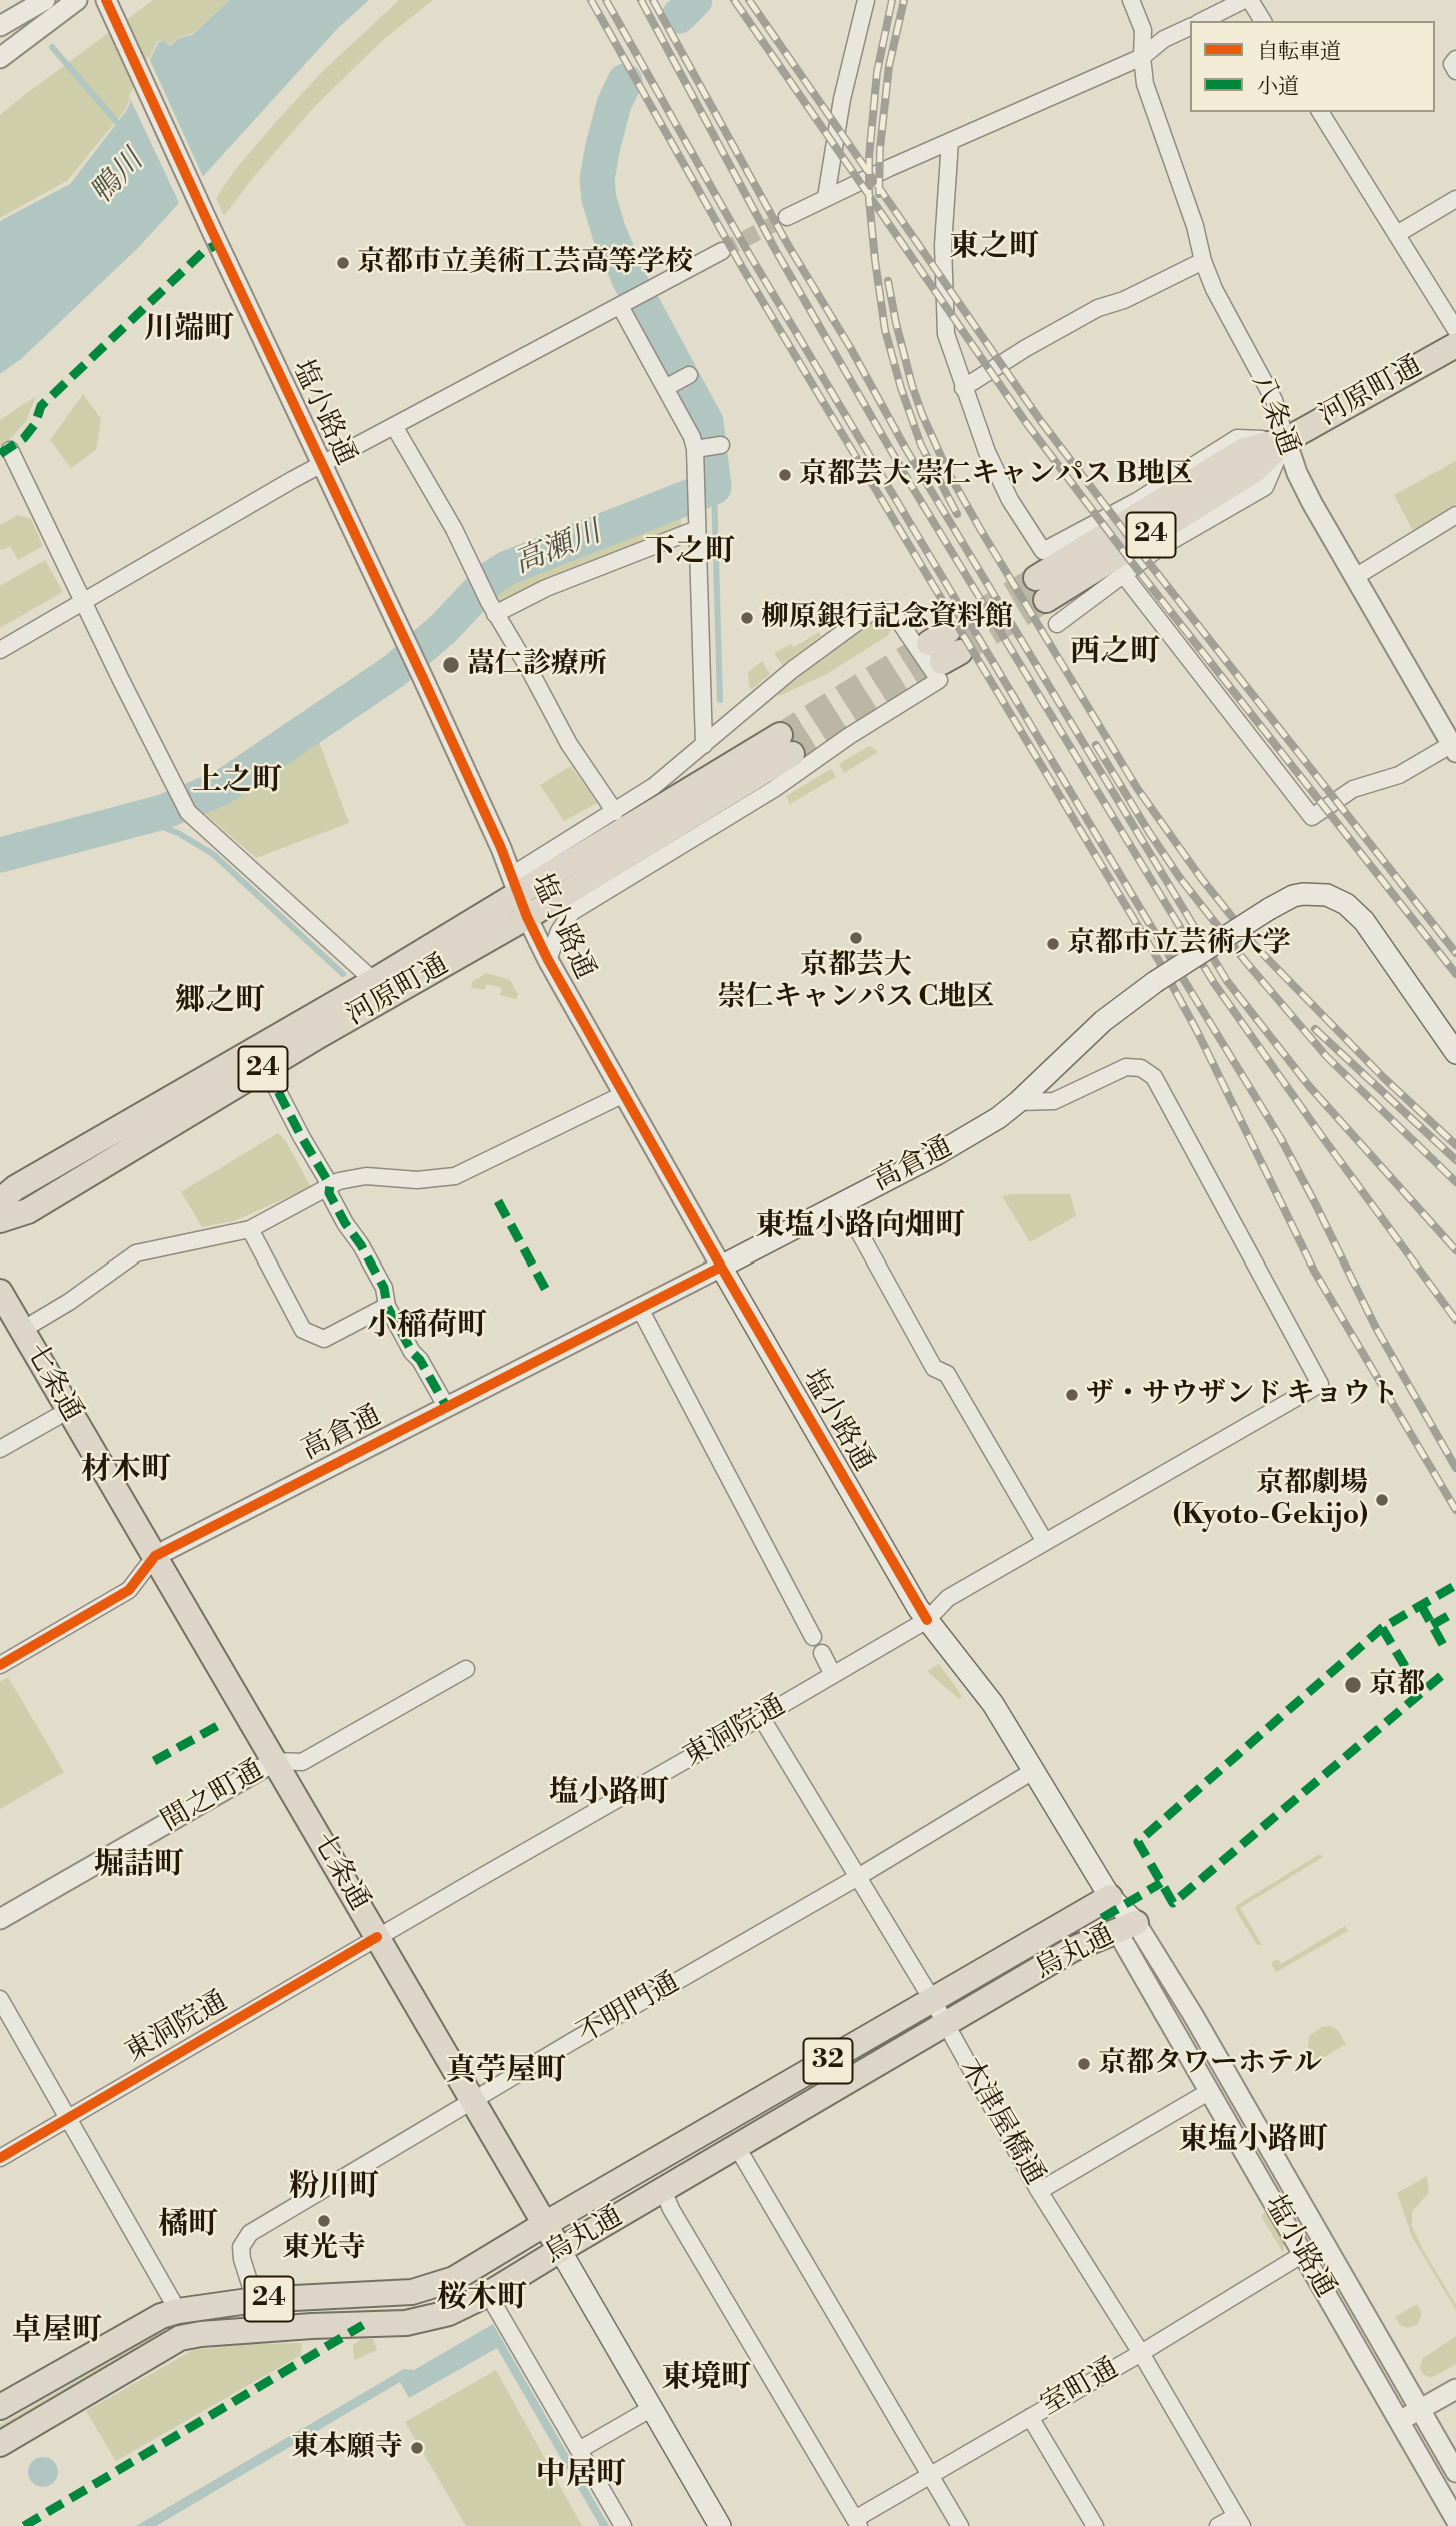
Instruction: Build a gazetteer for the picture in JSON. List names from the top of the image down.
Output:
{
  "streets": {
    "main road": [
      "河原町通",
      "塩小路通",
      "24",
      "高倉通",
      "七条通",
      "烏丸通",
      "32"
    ],
    "street": [
      "八条通",
      "東洞院通",
      "間之町通",
      "不明門通",
      "木津屋橋通",
      "室町通"
    ]
  },
  "crossings": [
    ["河原町通", "塩小路通"],
    ["河原町通", "八条通"],
    ["塩小路通", "高倉通"],
    ["塩小路通", "東洞院通"],
    ["塩小路通", "烏丸通"],
    ["塩小路通", "不明門通"],
    ["塩小路通", "室町通"],
    ["高倉通", "七条通"],
    ["高倉通", "東洞院通"],
    ["七条通", "東洞院通"],
    ["七条通", "間之町通"],
    ["七条通", "烏丸通"],
    ["七条通", "不明門通"],
    ["東洞院通", "木津屋橋通"],
    ["烏丸通", "不明門通"],
    ["烏丸通", "木津屋橋通"],
    ["不明門通", "木津屋橋通"],
    ["木津屋橋通", "室町通"]
  ],
  "districts": [
    "東之町",
    "川端町",
    "下之町",
    "西之町",
    "上之町",
    "郷之町",
    "東塩小路向畑町",
    "小稲荷町",
    "材木町",
    "塩小路町",
    "堀詰町",
    "真苧屋町",
    "東塩小路町",
    "粉川町",
    "橘町",
    "桜木町",
    "卓屋町",
    "東境町",
    "中居町"
  ],
  "water": ["鴨川", "高瀬川"],
  "places": [
    "京都市立美術工芸高等学校",
    "京都芸大 崇仁キャンパス B地区",
    "柳原銀行記念資料館",
    "嵩仁診療所",
    "京都芸大 崇仁キャンパス C地区",
    "京都市立芸術大学",
    "ザ・サウザンド キョウト",
    "京都劇場 (Kyoto-Gekijo)",
    "京都",
    "京都タワーホテル",
    "東光寺",
    "東本願寺"
  ],
  "legend": ["自転車道", "小道"]
}
